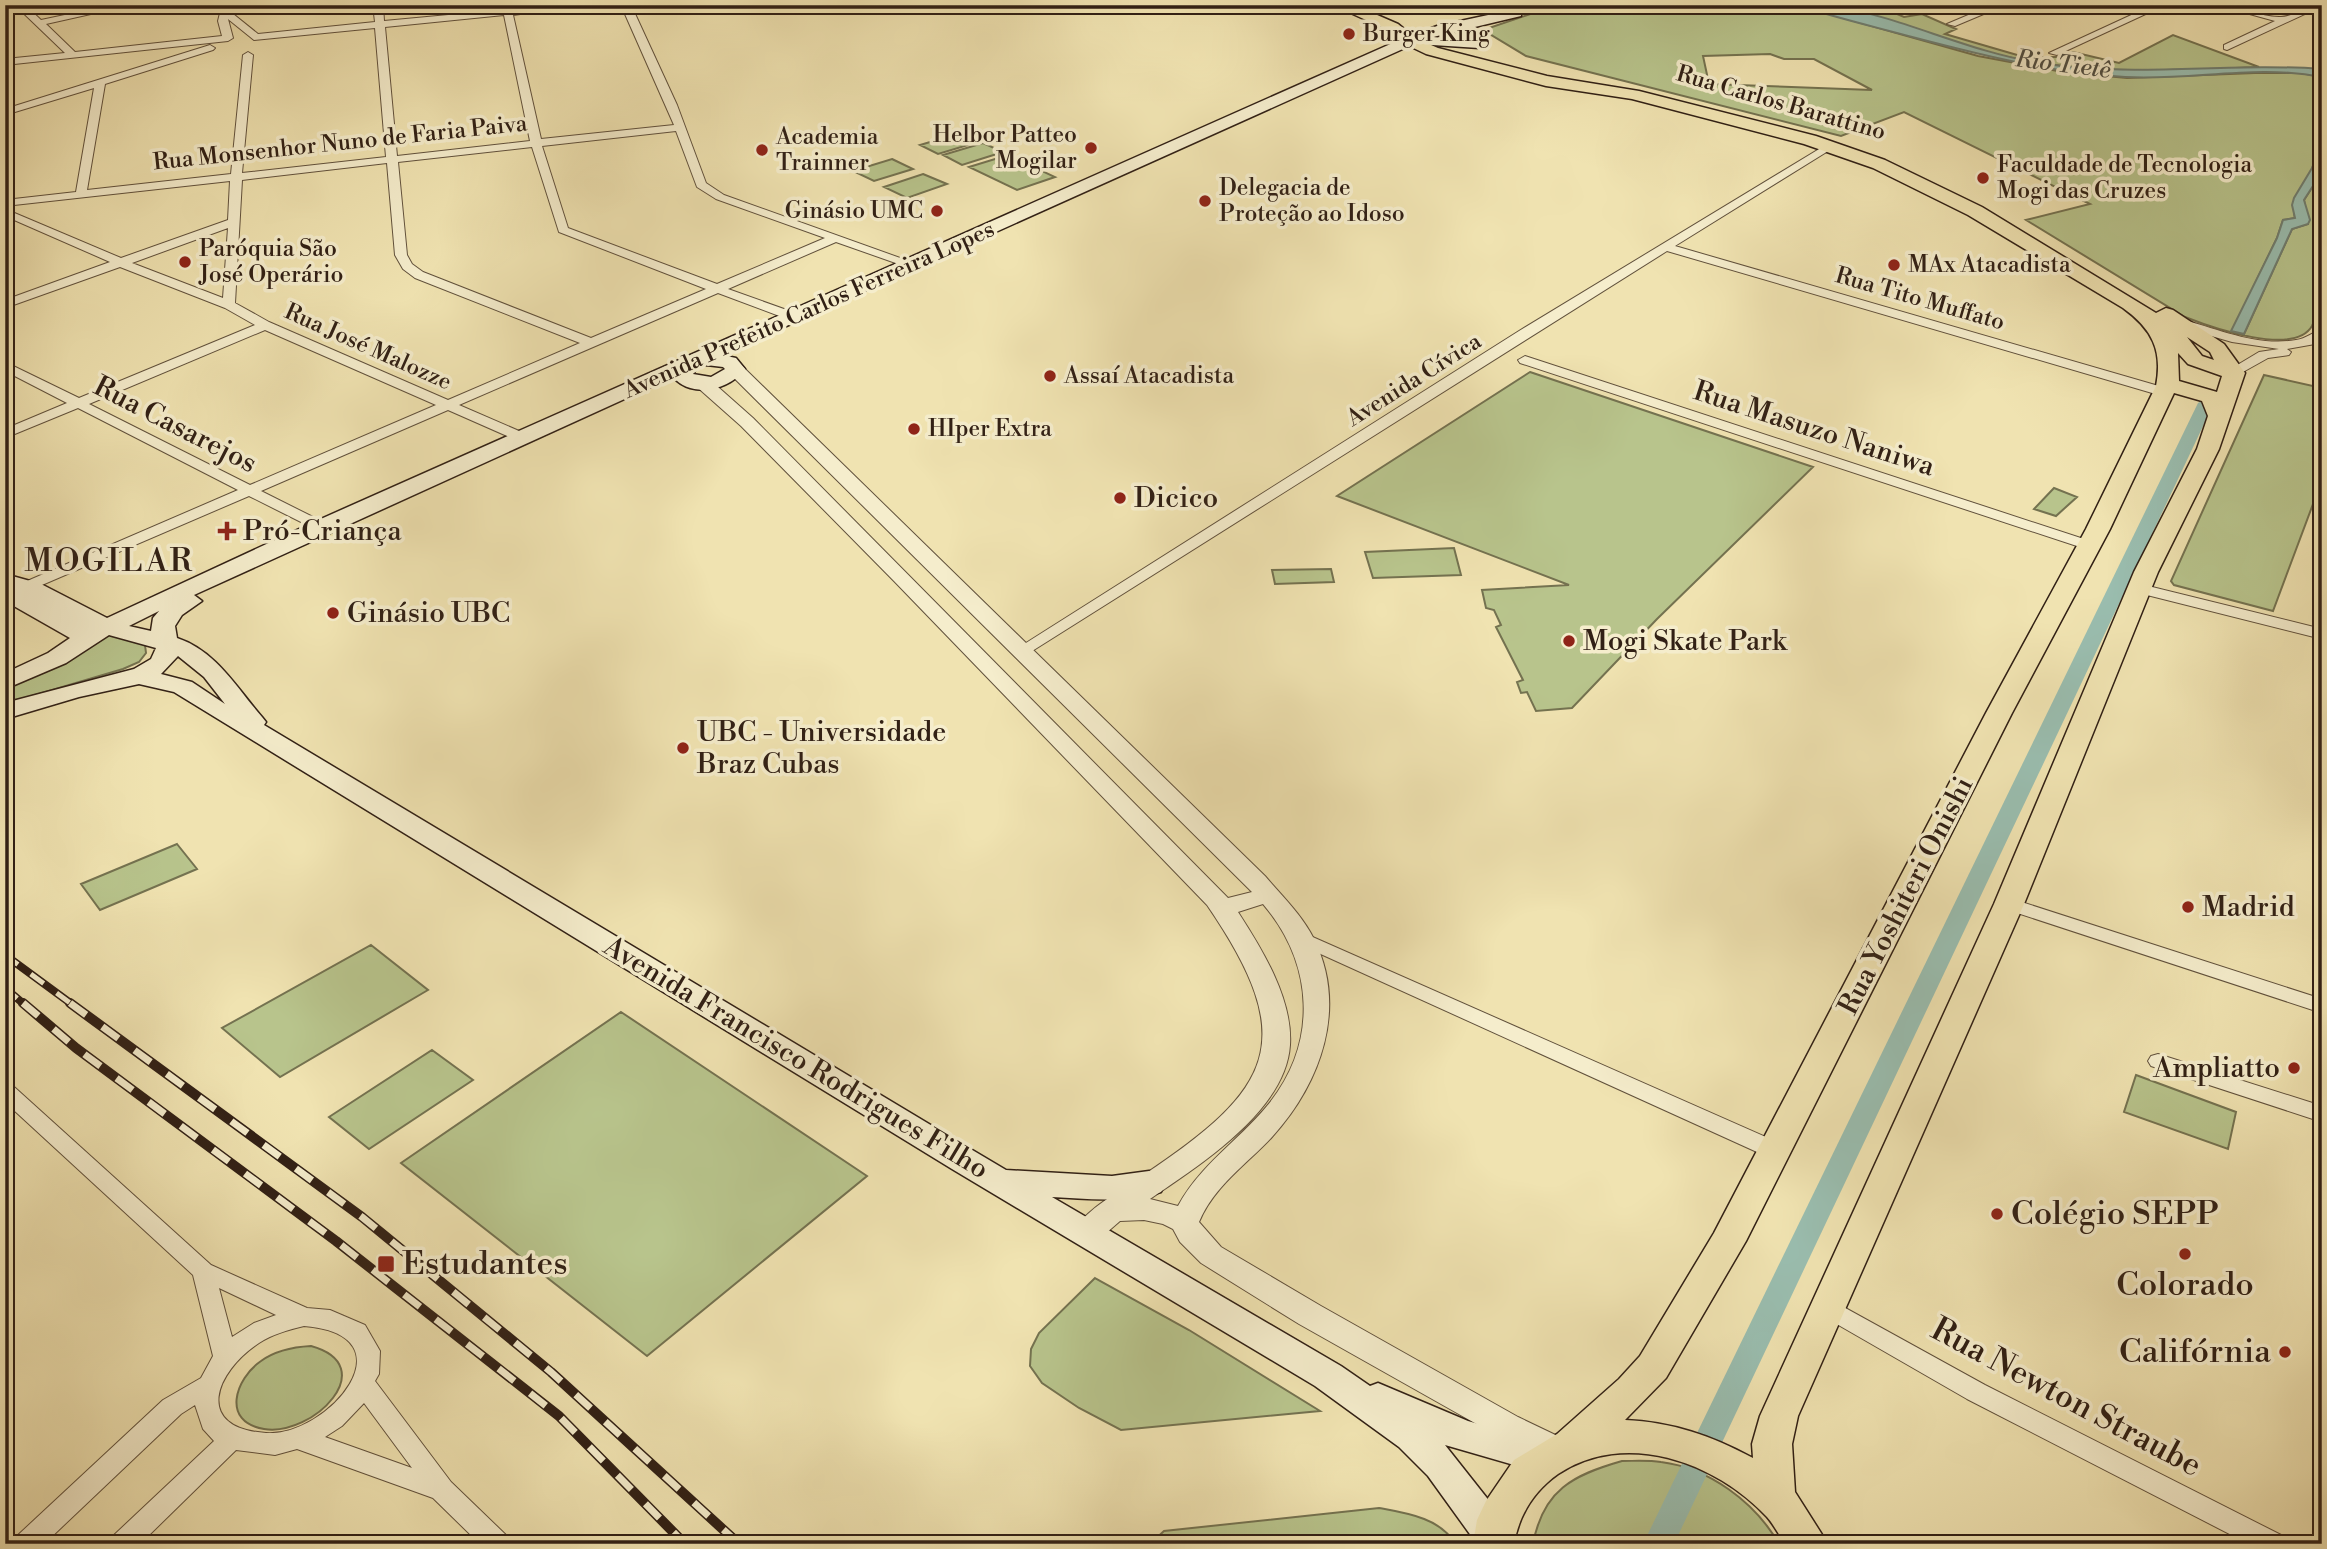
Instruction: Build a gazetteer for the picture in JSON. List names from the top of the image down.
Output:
{
  "streets": {
    "main road": [
      "Rua Carlos Barattino",
      "Avenida Prefeito Carlos Ferreira Lopes",
      "Rua Yoshiteri Onishi",
      "Avenida Francisco Rodrigues Filho"
    ],
    "street": [
      "Rua Monsenhor Nuno de Faria Paiva",
      "Rua Tito Muffato",
      "Rua José Malozze",
      "Avenida Cívica",
      "Rua Casarejos",
      "Rua Masuzo Naniwa",
      "Rua Newton Straube"
    ]
  },
  "crossings": [
    ["Rua Carlos Barattino", "Avenida Prefeito Carlos Ferreira Lopes"],
    ["Rua Carlos Barattino", "Avenida Cívica"],
    ["Rua Carlos Barattino", "Rua Yoshiteri Onishi"],
    ["Rua Tito Muffato", "Avenida Cívica"],
    ["Rua Tito Muffato", "Rua Yoshiteri Onishi"],
    ["Avenida Prefeito Carlos Ferreira Lopes", "Rua José Malozze"],
    ["Avenida Prefeito Carlos Ferreira Lopes", "Rua Casarejos"],
    ["Avenida Prefeito Carlos Ferreira Lopes", "Avenida Francisco Rodrigues Filho"],
    ["Rua Masuzo Naniwa", "Rua Yoshiteri Onishi"],
    ["Rua Yoshiteri Onishi", "Avenida Francisco Rodrigues Filho"]
  ],
  "districts": ["MOGILAR"],
  "water": ["Rio Tietê"],
  "places": {
    "other": [
      "Burger King",
      "Helbor Patteo Mogilar",
      "Academia Trainner",
      "Faculdade de Tecnologia Mogi das Cruzes",
      "Delegacia de Proteção ao Idoso",
      "Ginásio UMC",
      "Paróquia São José Operário",
      "MAx Atacadista",
      "Assaí Atacadista",
      "HIper Extra",
      "Dicico",
      "Ginásio UBC",
      "Mogi Skate Park",
      "UBC - Universidade Braz Cubas",
      "Madrid",
      "Ampliatto",
      "Colégio SEPP",
      "Colorado",
      "Califórnia"
    ],
    "health": ["Pró-Criança"],
    "transit": ["Estudantes"]
  }
}
